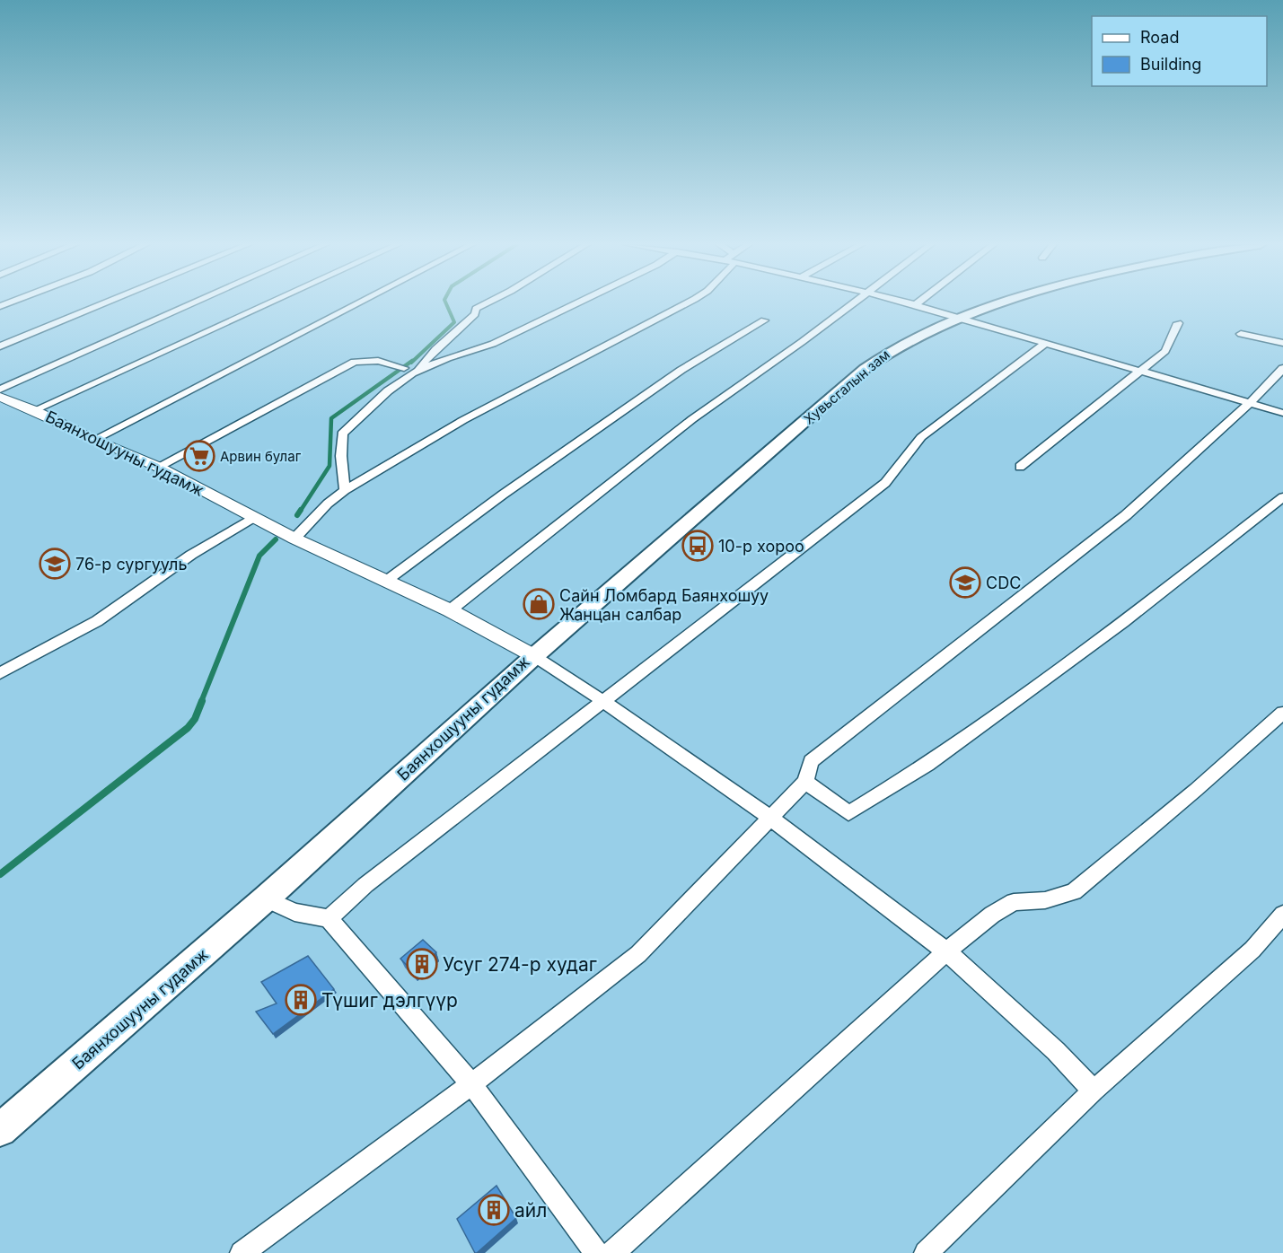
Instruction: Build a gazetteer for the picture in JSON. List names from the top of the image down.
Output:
{
  "streets": {
    "main road": ["Хувьсгалын зам", "Баянхошууны гудамж"]
  },
  "crossings": [
    ["Хувьсгалын зам", "Баянхошууны гудамж"]
  ],
  "places": {
    "supermarket": ["Арвин булаг"],
    "bus stop": ["10-р хороо"],
    "school or university": ["76-р сургууль", "CDC"],
    "shop": ["Сайн Ломбард Баянхошуу Жанцан салбар"],
    "building": ["Усуг 274-р худаг", "Түшиг дэлгүүр", "айл"]
  },
  "legend": ["Road", "Building"]
}
